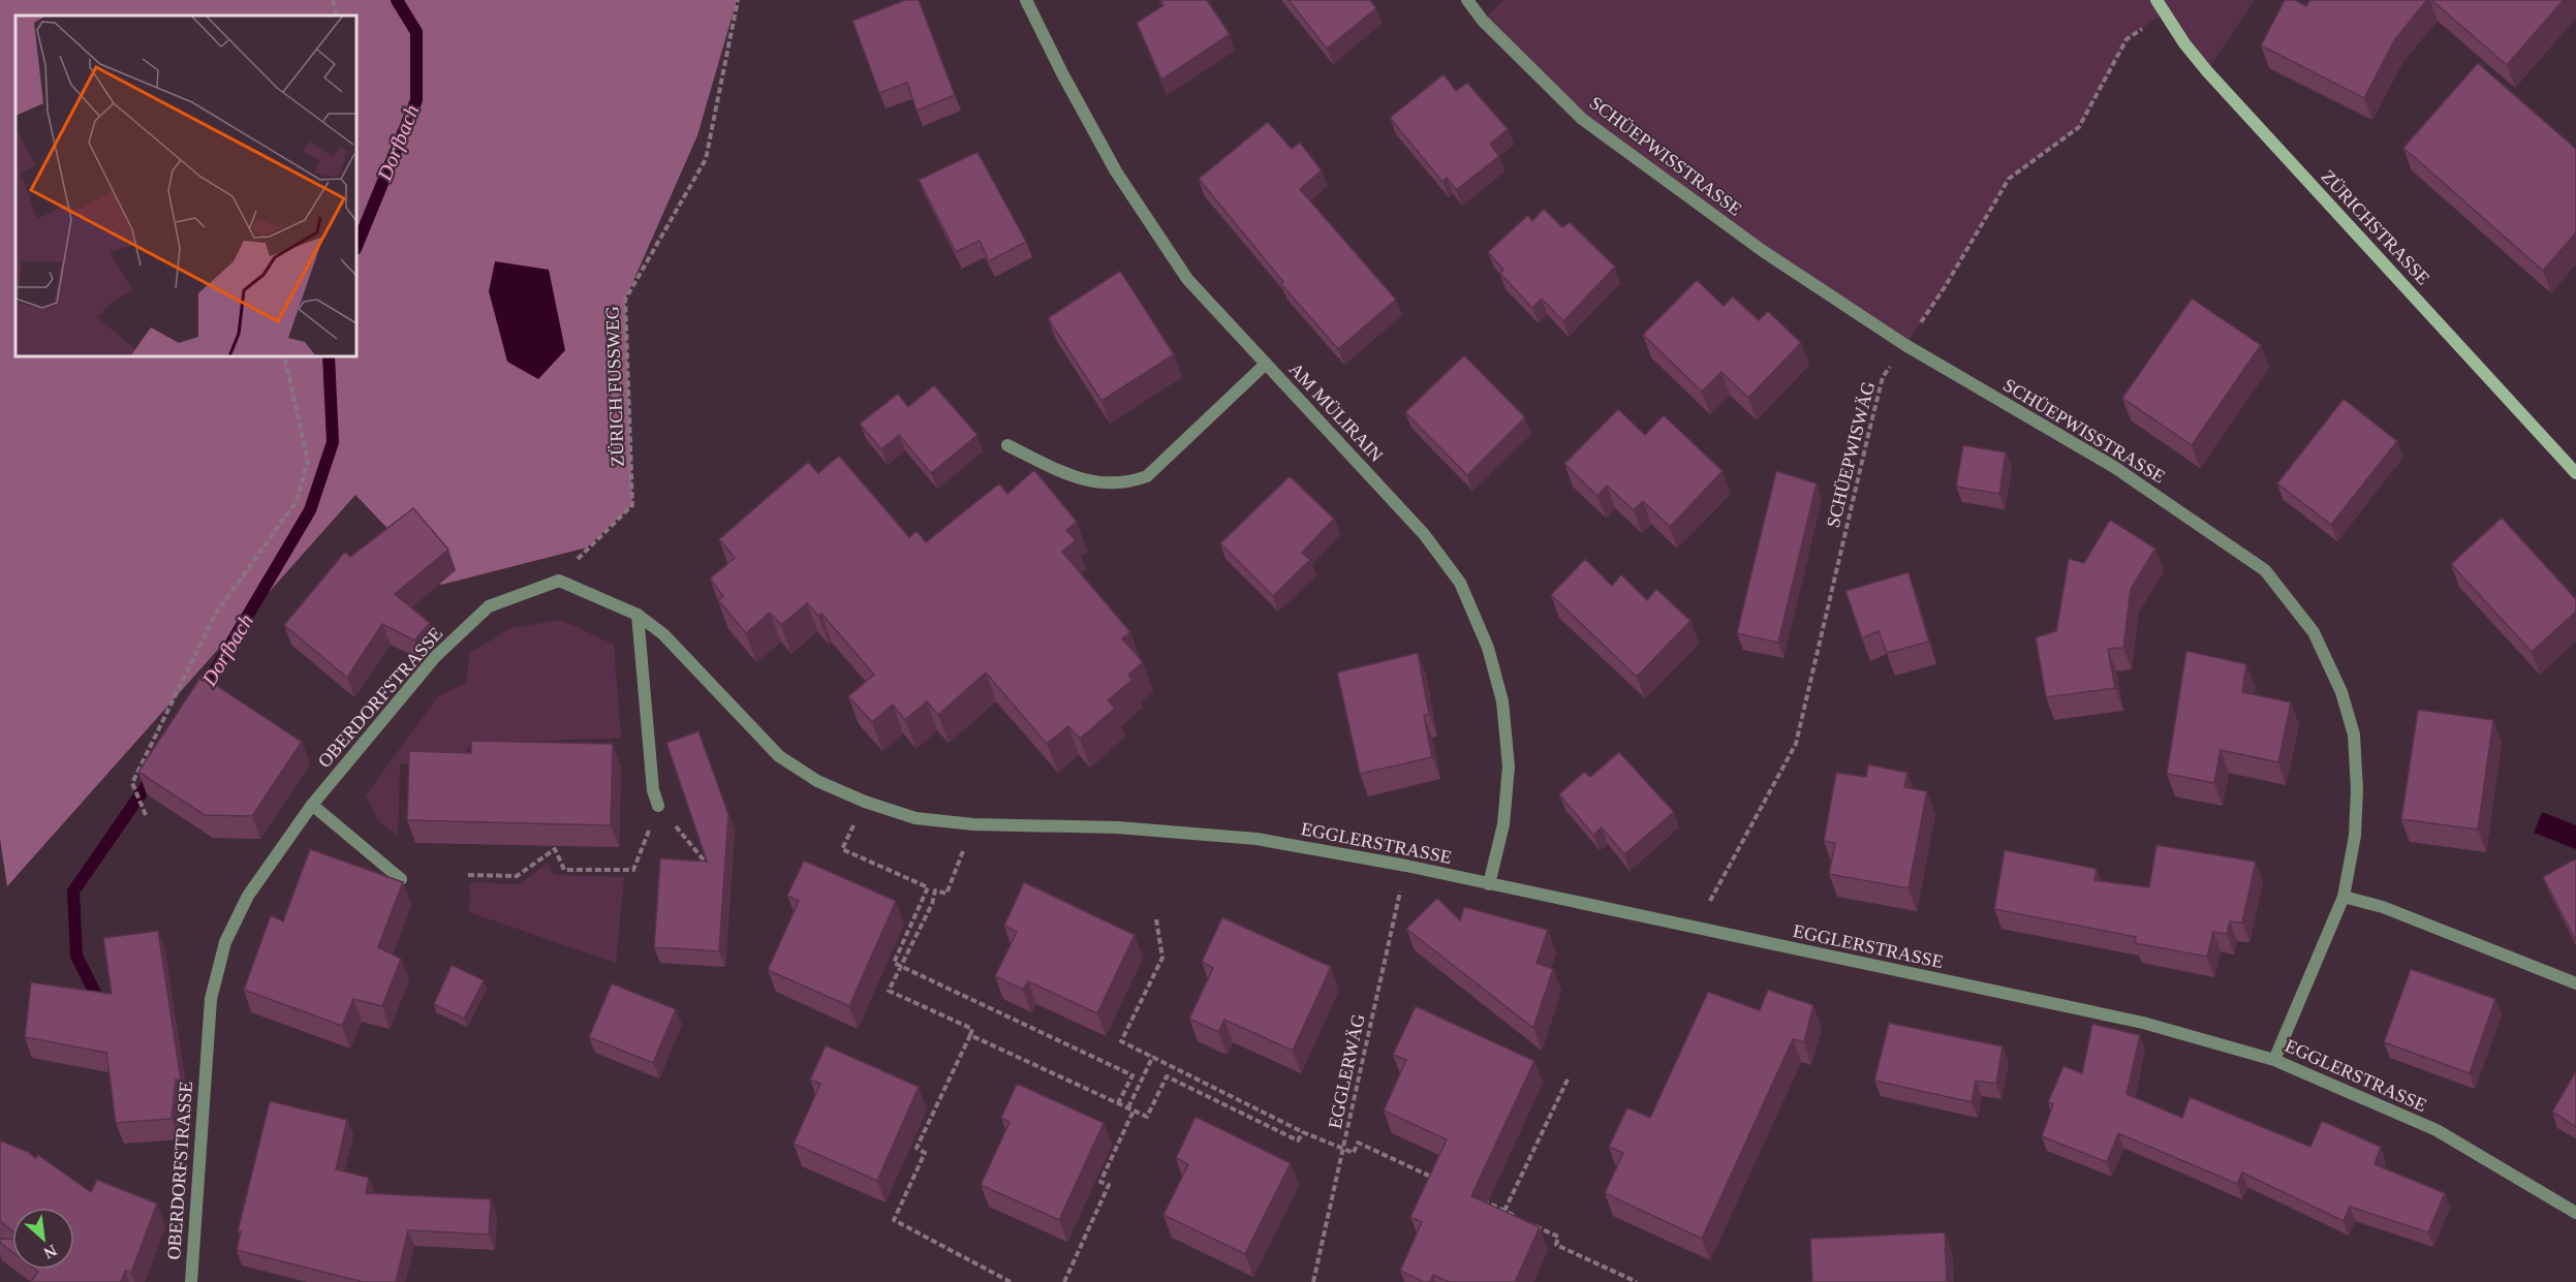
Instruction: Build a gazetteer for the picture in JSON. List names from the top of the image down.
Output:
{
  "streets": {
    "main road": ["ZÜRICHSTRASSE"],
    "street": [
      "SCHÜEPWISSTRASSE",
      "AM MÜLIRAIN",
      "OBERDORFSTRASSE",
      "EGGLERSTRASSE"
    ],
    "path": ["ZÜRICH FUSSWEG", "SCHÜEPWISWÄG", "EGGLERWÄG"]
  },
  "crossings": [
    ["SCHÜEPWISSTRASSE", "SCHÜEPWISWÄG"],
    ["SCHÜEPWISSTRASSE", "EGGLERSTRASSE"],
    ["ZÜRICH FUSSWEG", "OBERDORFSTRASSE"],
    ["AM MÜLIRAIN", "EGGLERSTRASSE"],
    ["SCHÜEPWISWÄG", "EGGLERSTRASSE"],
    ["EGGLERSTRASSE", "EGGLERWÄG"]
  ],
  "water": ["Dorfbach"],
  "north": "bottom right"
}
